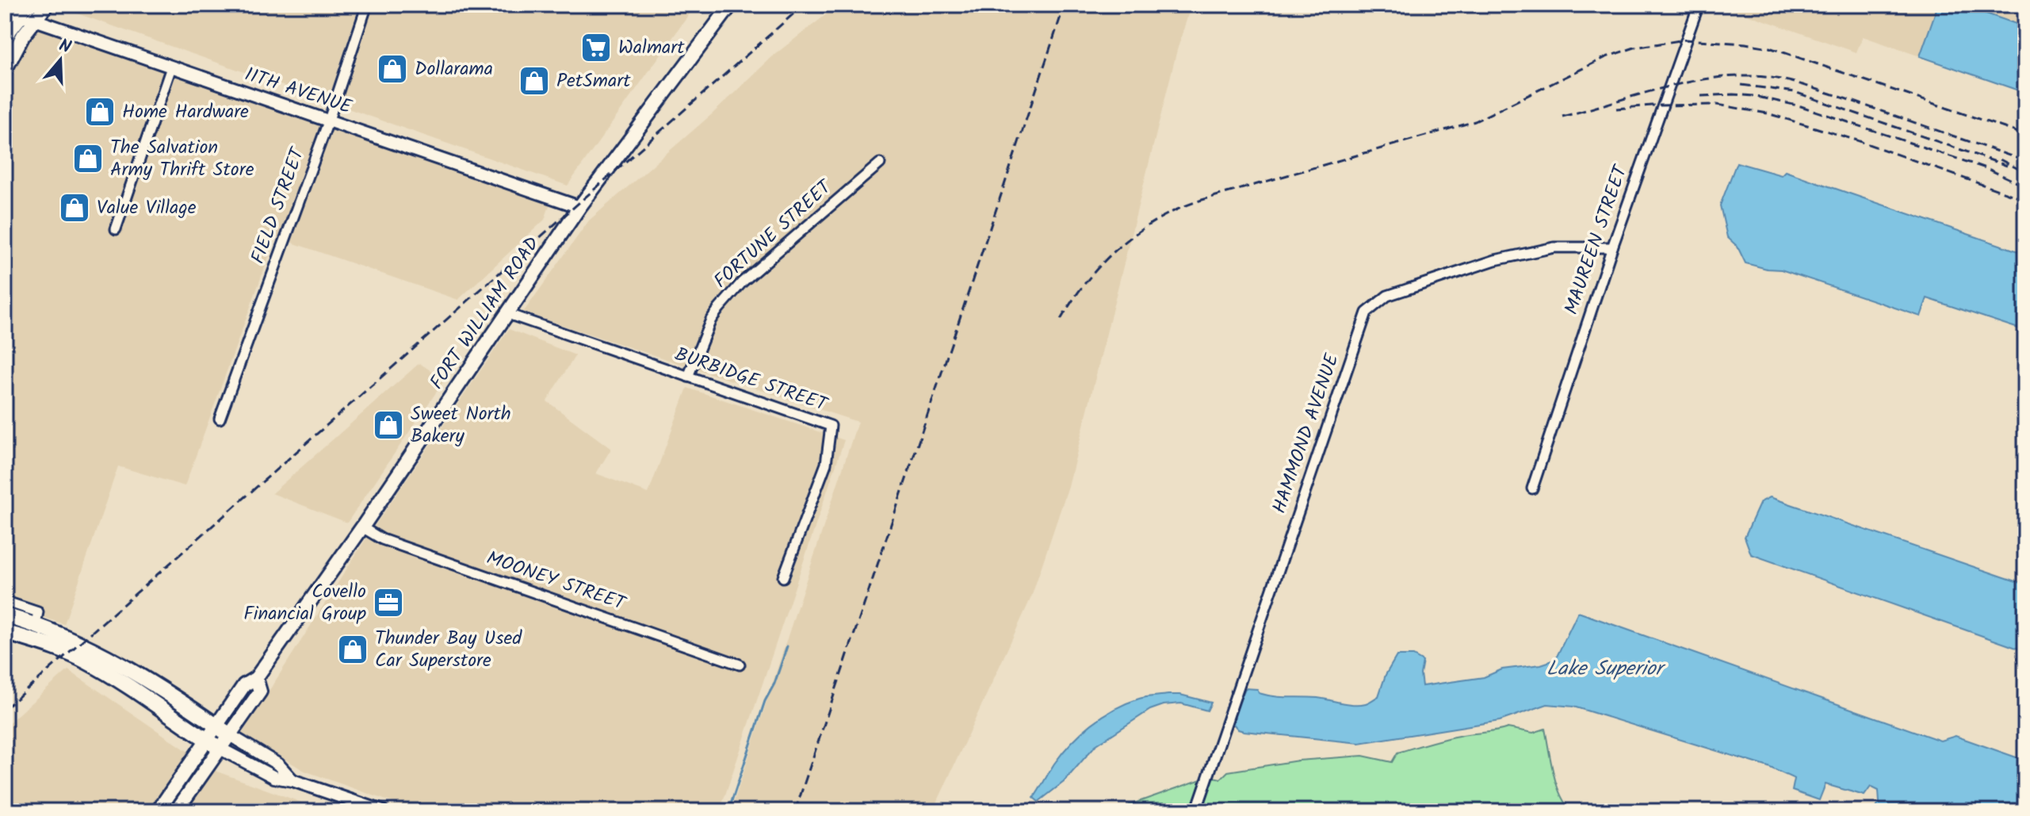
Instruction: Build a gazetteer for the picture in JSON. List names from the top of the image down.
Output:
{
  "streets": {
    "main road": ["FORT WILLIAM ROAD"],
    "street": [
      "11TH AVENUE",
      "FIELD STREET",
      "FORTUNE STREET",
      "MAUREEN STREET",
      "BURBIDGE STREET",
      "HAMMOND AVENUE",
      "MOONEY STREET"
    ]
  },
  "crossings": [
    ["11TH AVENUE", "FIELD STREET"],
    ["11TH AVENUE", "FORT WILLIAM ROAD"],
    ["FORTUNE STREET", "BURBIDGE STREET"],
    ["MAUREEN STREET", "HAMMOND AVENUE"],
    ["FORT WILLIAM ROAD", "BURBIDGE STREET"],
    ["FORT WILLIAM ROAD", "MOONEY STREET"]
  ],
  "water": ["Lake Superior"],
  "places": {
    "supermarket": ["Walmart"],
    "shop": [
      "Dollarama",
      "PetSmart",
      "Home Hardware",
      "The Salvation Army Thrift Store",
      "Value Village",
      "Sweet North Bakery",
      "Thunder Bay Used Car Superstore"
    ],
    "office": ["Covello Financial Group"]
  },
  "north": "top"
}
